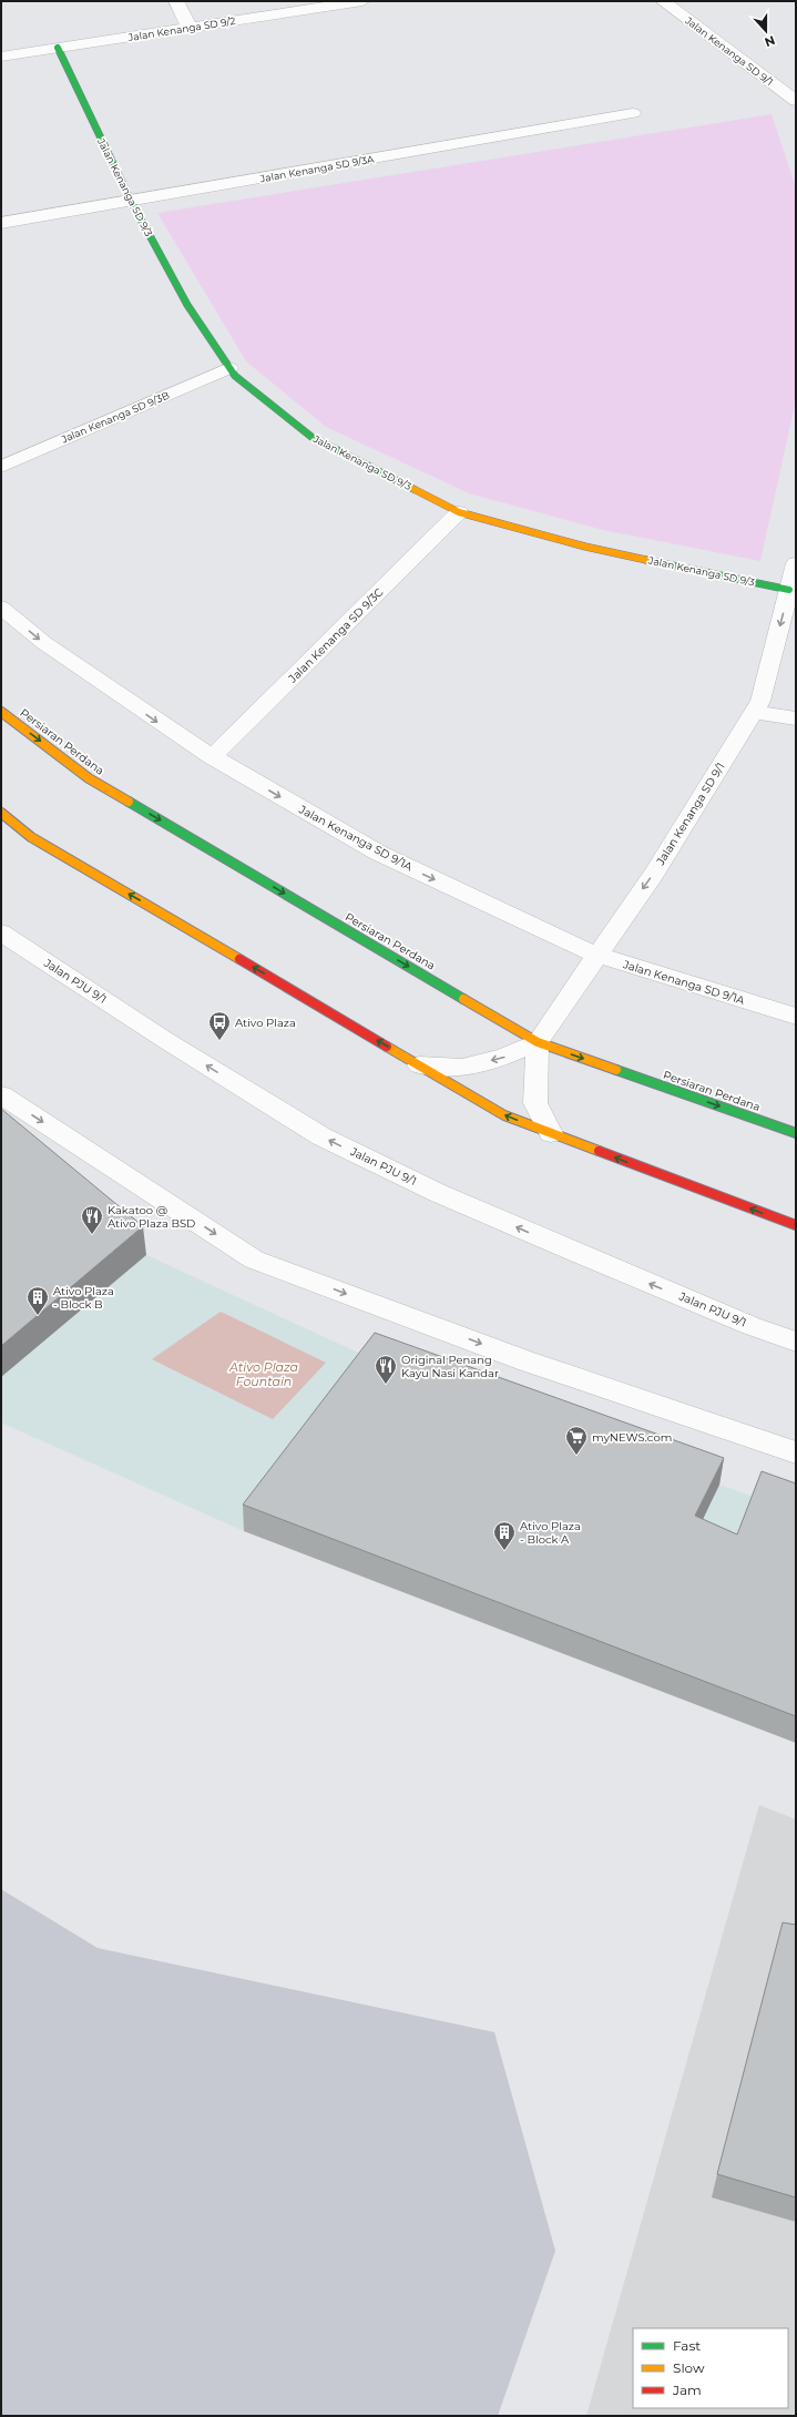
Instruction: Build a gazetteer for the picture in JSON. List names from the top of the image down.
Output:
{
  "streets": {
    "main road": ["Jalan Kenanga SD 9/3", "Persiaran Perdana"],
    "street": [
      "Jalan Kenanga SD 9/2",
      "Jalan Kenanga SD 9/1",
      "Jalan Kenanga SD 9/3A",
      "Jalan Kenanga SD 9/3B",
      "Jalan Kenanga SD 9/3C",
      "Jalan Kenanga SD 9/1A",
      "Jalan PJU 9/1"
    ]
  },
  "crossings": [
    ["Jalan Kenanga SD 9/2", "Jalan Kenanga SD 9/3"],
    ["Jalan Kenanga SD 9/1", "Jalan Kenanga SD 9/3"],
    ["Jalan Kenanga SD 9/1", "Persiaran Perdana"],
    ["Jalan Kenanga SD 9/1", "Jalan Kenanga SD 9/1A"],
    ["Jalan Kenanga SD 9/3A", "Jalan Kenanga SD 9/3"],
    ["Jalan Kenanga SD 9/3", "Jalan Kenanga SD 9/3B"],
    ["Jalan Kenanga SD 9/3", "Jalan Kenanga SD 9/3C"],
    ["Jalan Kenanga SD 9/3C", "Jalan Kenanga SD 9/1A"]
  ],
  "one_way": ["Jalan Kenanga SD 9/1", "Jalan Kenanga SD 9/1A"],
  "water": ["Ativo Plaza Fountain"],
  "places": {
    "bus stop": ["Ativo Plaza"],
    "restaurant": ["Kakatoo @ Ativo Plaza BSD", "Original Penang Kayu Nasi Kandar"],
    "building": ["Ativo Plaza - Block B", "Ativo Plaza - Block A"],
    "supermarket": ["myNEWS.com"]
  },
  "legend": ["Fast", "Slow", "Jam"],
  "north": "bottom"
}
